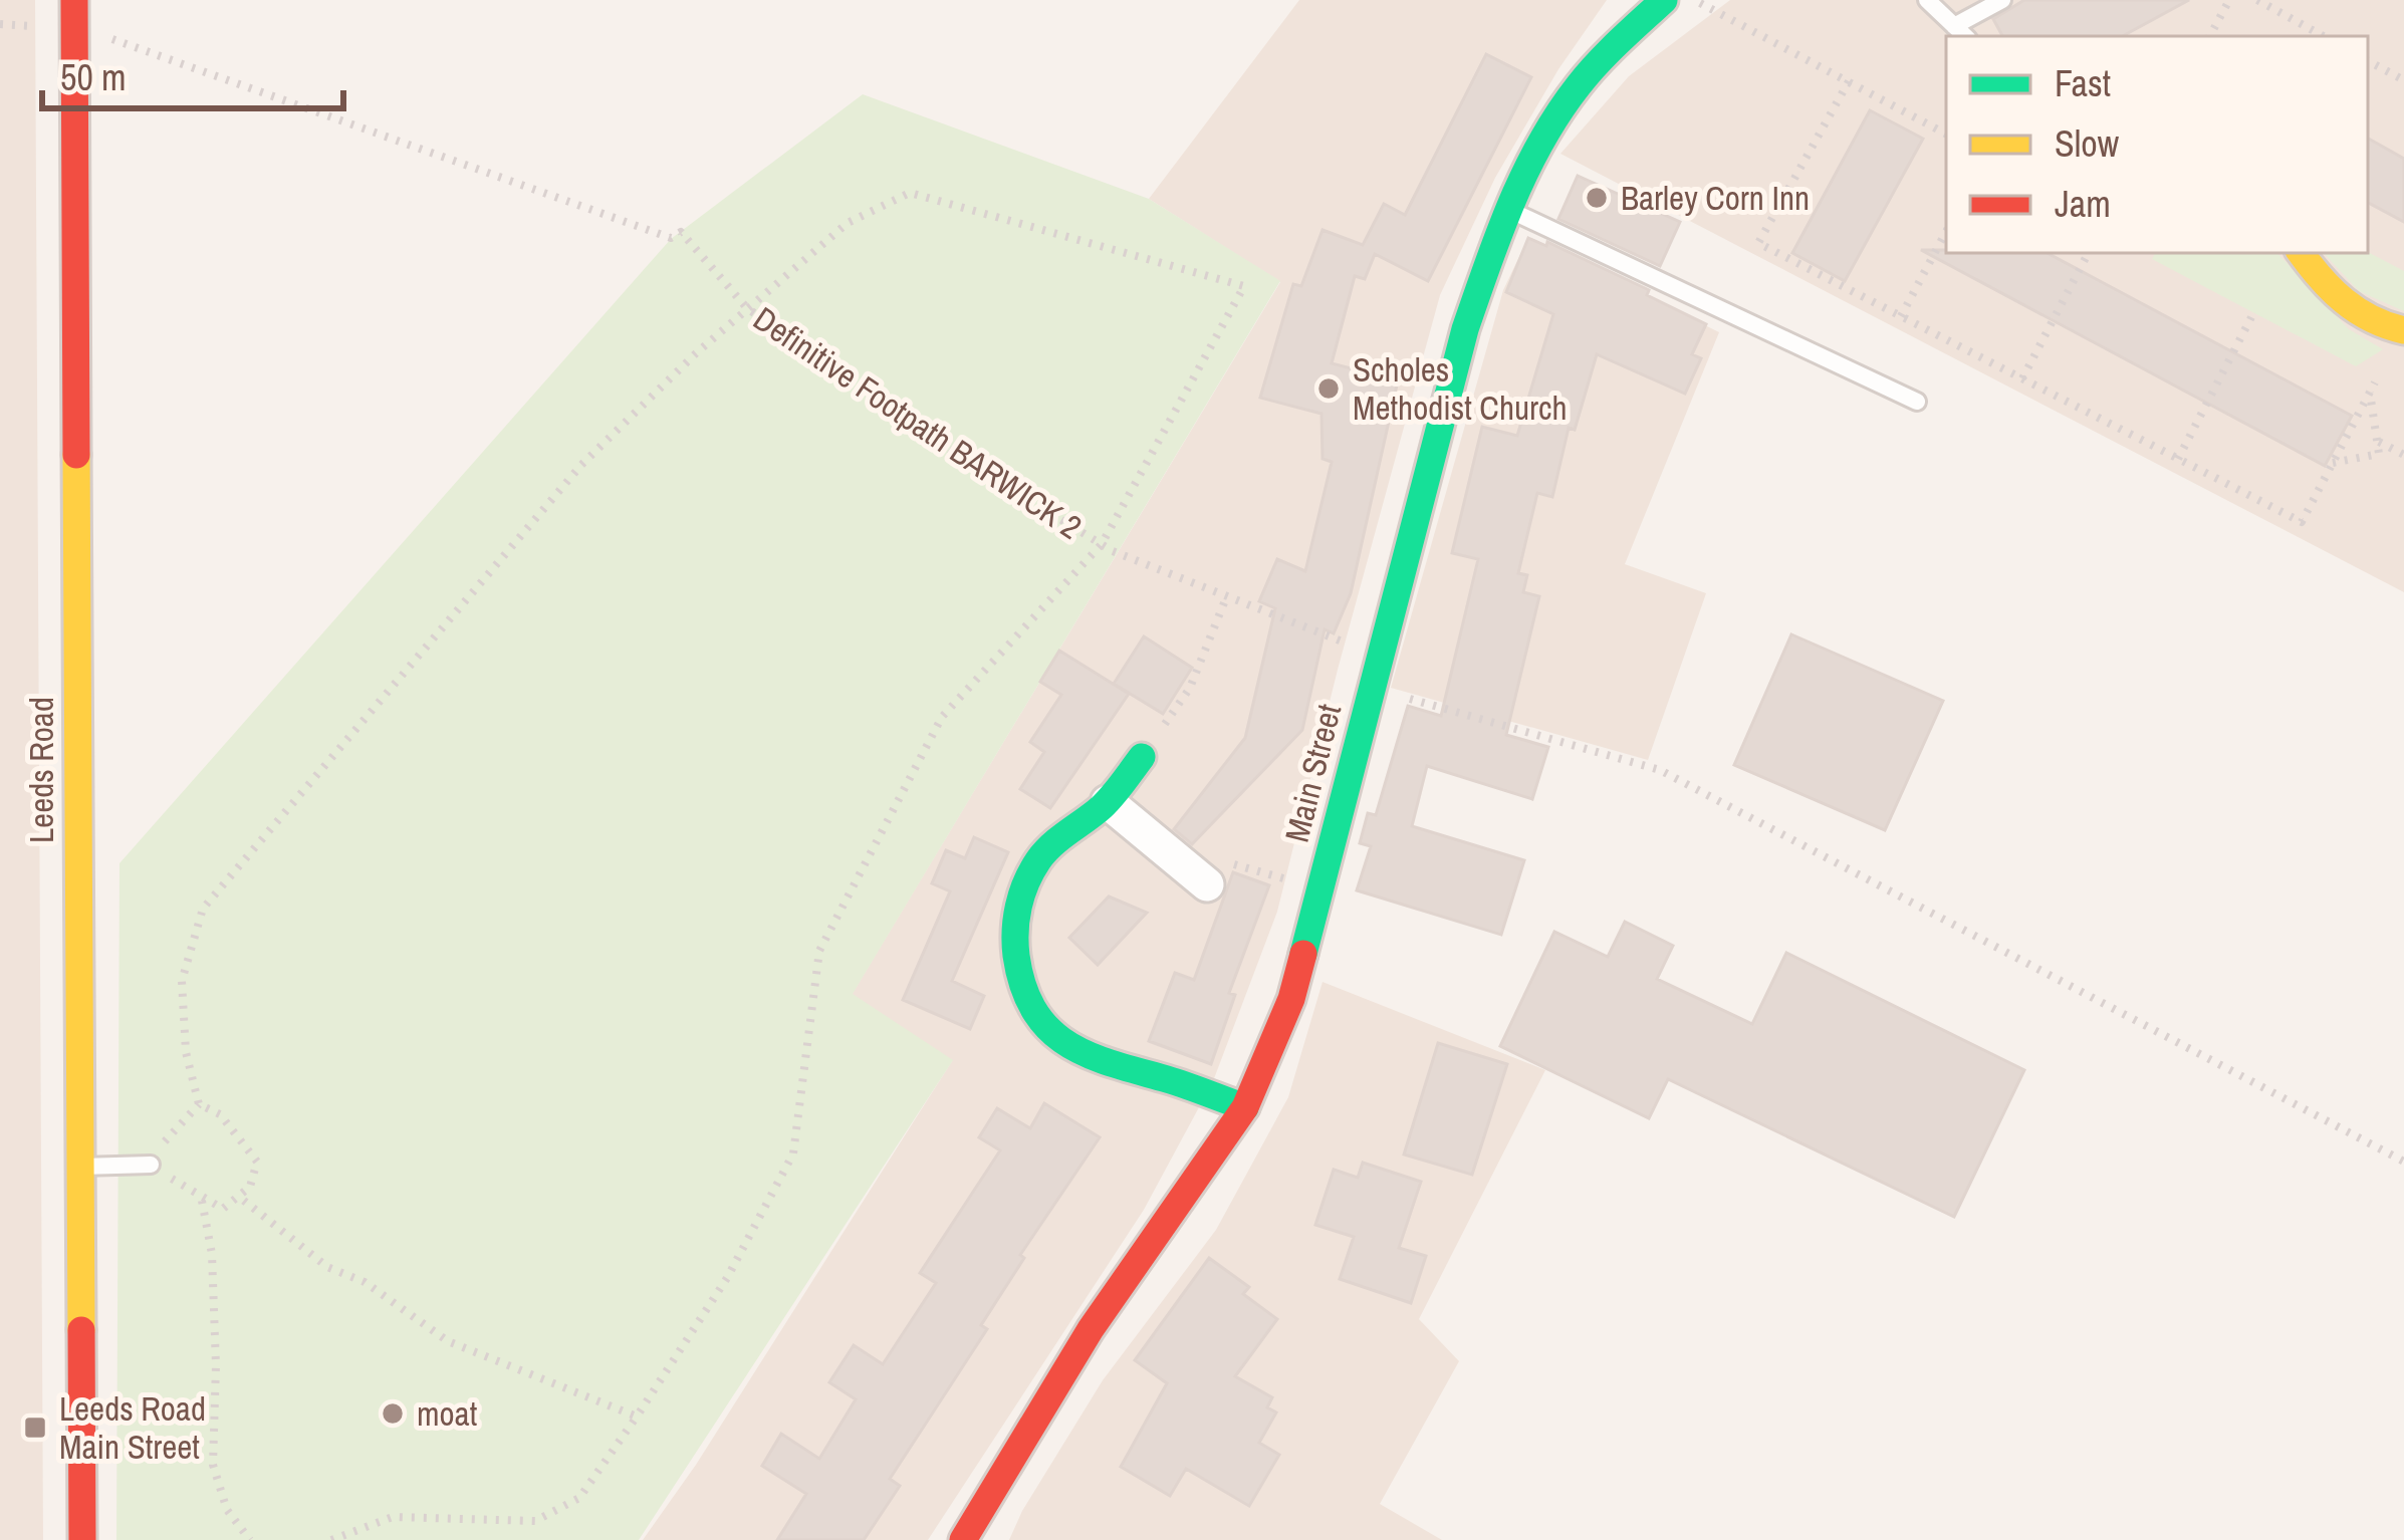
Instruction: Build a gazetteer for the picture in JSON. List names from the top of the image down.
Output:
{
  "streets": {
    "street": ["Leeds Road", "Main Street"],
    "path": ["Definitive Footpath BARWICK 2"]
  },
  "crossings": [
    ["Definitive Footpath BARWICK 2", "Leeds Road"],
    ["Definitive Footpath BARWICK 2", "Main Street"]
  ],
  "places": {
    "other": ["Barley Corn Inn", "Scholes Methodist Church", "moat"],
    "transit": ["Leeds Road Main Street"]
  },
  "legend": ["Fast", "Slow", "Jam"],
  "scale_bar": "50 m"
}
